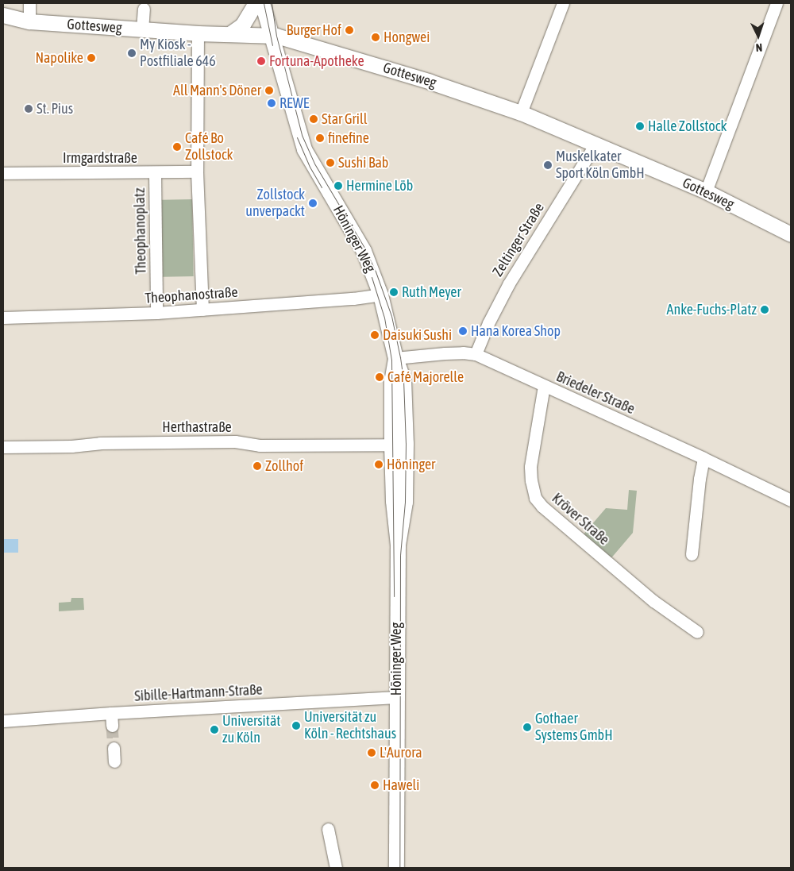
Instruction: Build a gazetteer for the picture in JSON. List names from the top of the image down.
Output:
{
  "streets": {
    "street": [
      "Gottesweg",
      "Irmgardstraße",
      "Theophanoplatz",
      "Höninger Weg",
      "Zeltinger Straße",
      "Theophanostraße",
      "Briedeler Straße",
      "Herthastraße",
      "Kröver Straße",
      "Sibille-Hartmann-Straße"
    ]
  },
  "crossings": [
    ["Gottesweg", "Höninger Weg"],
    ["Gottesweg", "Zeltinger Straße"],
    ["Irmgardstraße", "Theophanoplatz"],
    ["Theophanoplatz", "Theophanostraße"],
    ["Höninger Weg", "Theophanostraße"],
    ["Höninger Weg", "Herthastraße"],
    ["Höninger Weg", "Sibille-Hartmann-Straße"],
    ["Zeltinger Straße", "Briedeler Straße"],
    ["Briedeler Straße", "Kröver Straße"]
  ],
  "places": [
    "Burger Hof",
    "Hongwei",
    "My Kiosk - Postfiliale 646",
    "Napolike",
    "Fortuna-Apotheke",
    "All Mann's Döner",
    "REWE",
    "St. Pius",
    "Star Grill",
    "Halle Zollstock",
    "finefine",
    "Café Bo Zollstock",
    "Sushi Bab",
    "Muskelkater Sport Köln GmbH",
    "Hermine Löb",
    "Zollstock unverpackt",
    "Ruth Meyer",
    "Anke-Fuchs-Platz",
    "Hana Korea Shop",
    "Daisuki Sushi",
    "Café Majorelle",
    "Höninger",
    "Zollhof",
    "Universität zu Köln - Rechtshaus",
    "Gothaer Systems GmbH",
    "Universität zu Köln",
    "L'Aurora",
    "Haweli"
  ],
  "north": "bottom"
}
